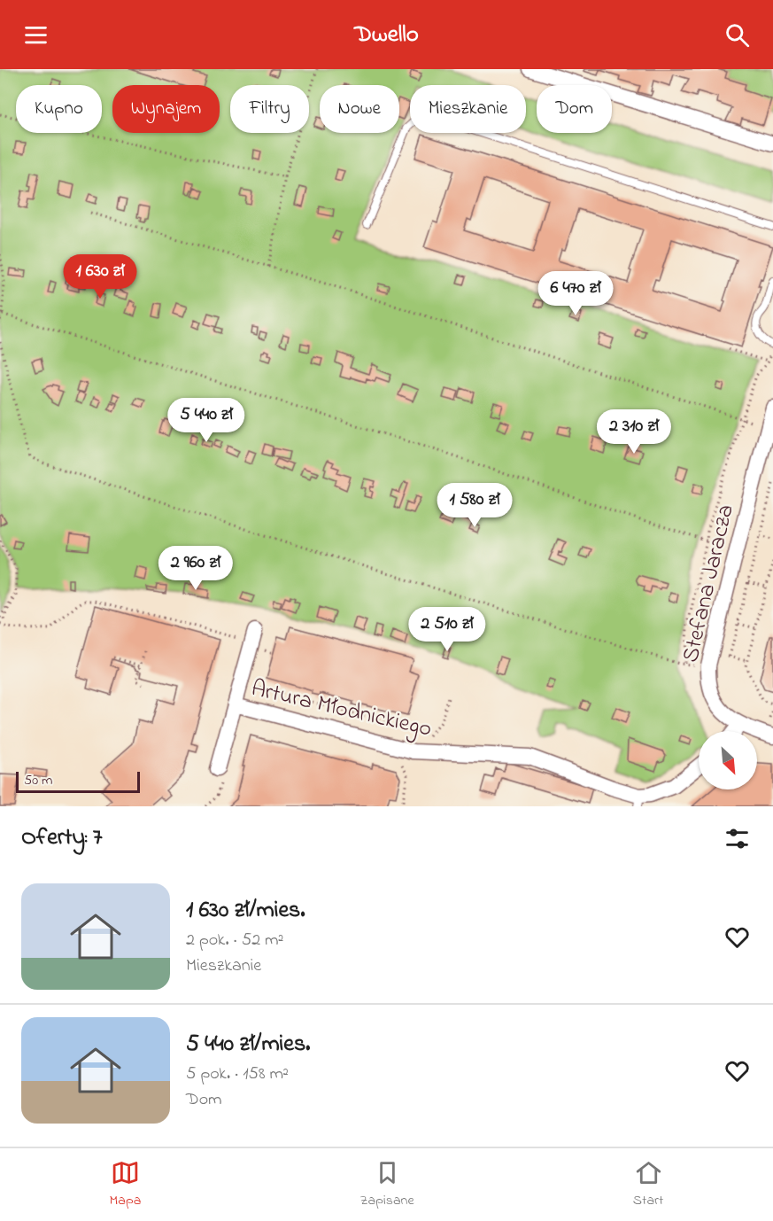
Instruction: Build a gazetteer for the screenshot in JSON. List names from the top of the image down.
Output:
{
  "streets": {
    "street": ["Stefana Jaracza", "Artura Młodnickiego"]
  },
  "scale_bar": "50 m",
  "north": "bottom right",
  "page": {
    "header": "Dwello",
    "chip": [
      "Kupno",
      "Wynajem",
      "Filtry",
      "Nowe",
      "Mieszkanie",
      "Dom"
    ],
    "price": [
      "1 630 zł",
      "6 470 zł",
      "5 440 zł",
      "2 310 zł",
      "1 580 zł",
      "2 960 zł",
      "2 510 zł"
    ],
    "scale": "50 m",
    "heading": "Oferty: 7",
    "list": [
      {
        "name": "1 630 zł/mies.",
        "note": "2 pok. · 52 m² · Mieszkanie"
      },
      {
        "name": "5 440 zł/mies.",
        "note": "5 pok. · 158 m² · Dom"
      }
    ],
    "tabs": ["Mapa", "Zapisane", "Start"]
  }
}
